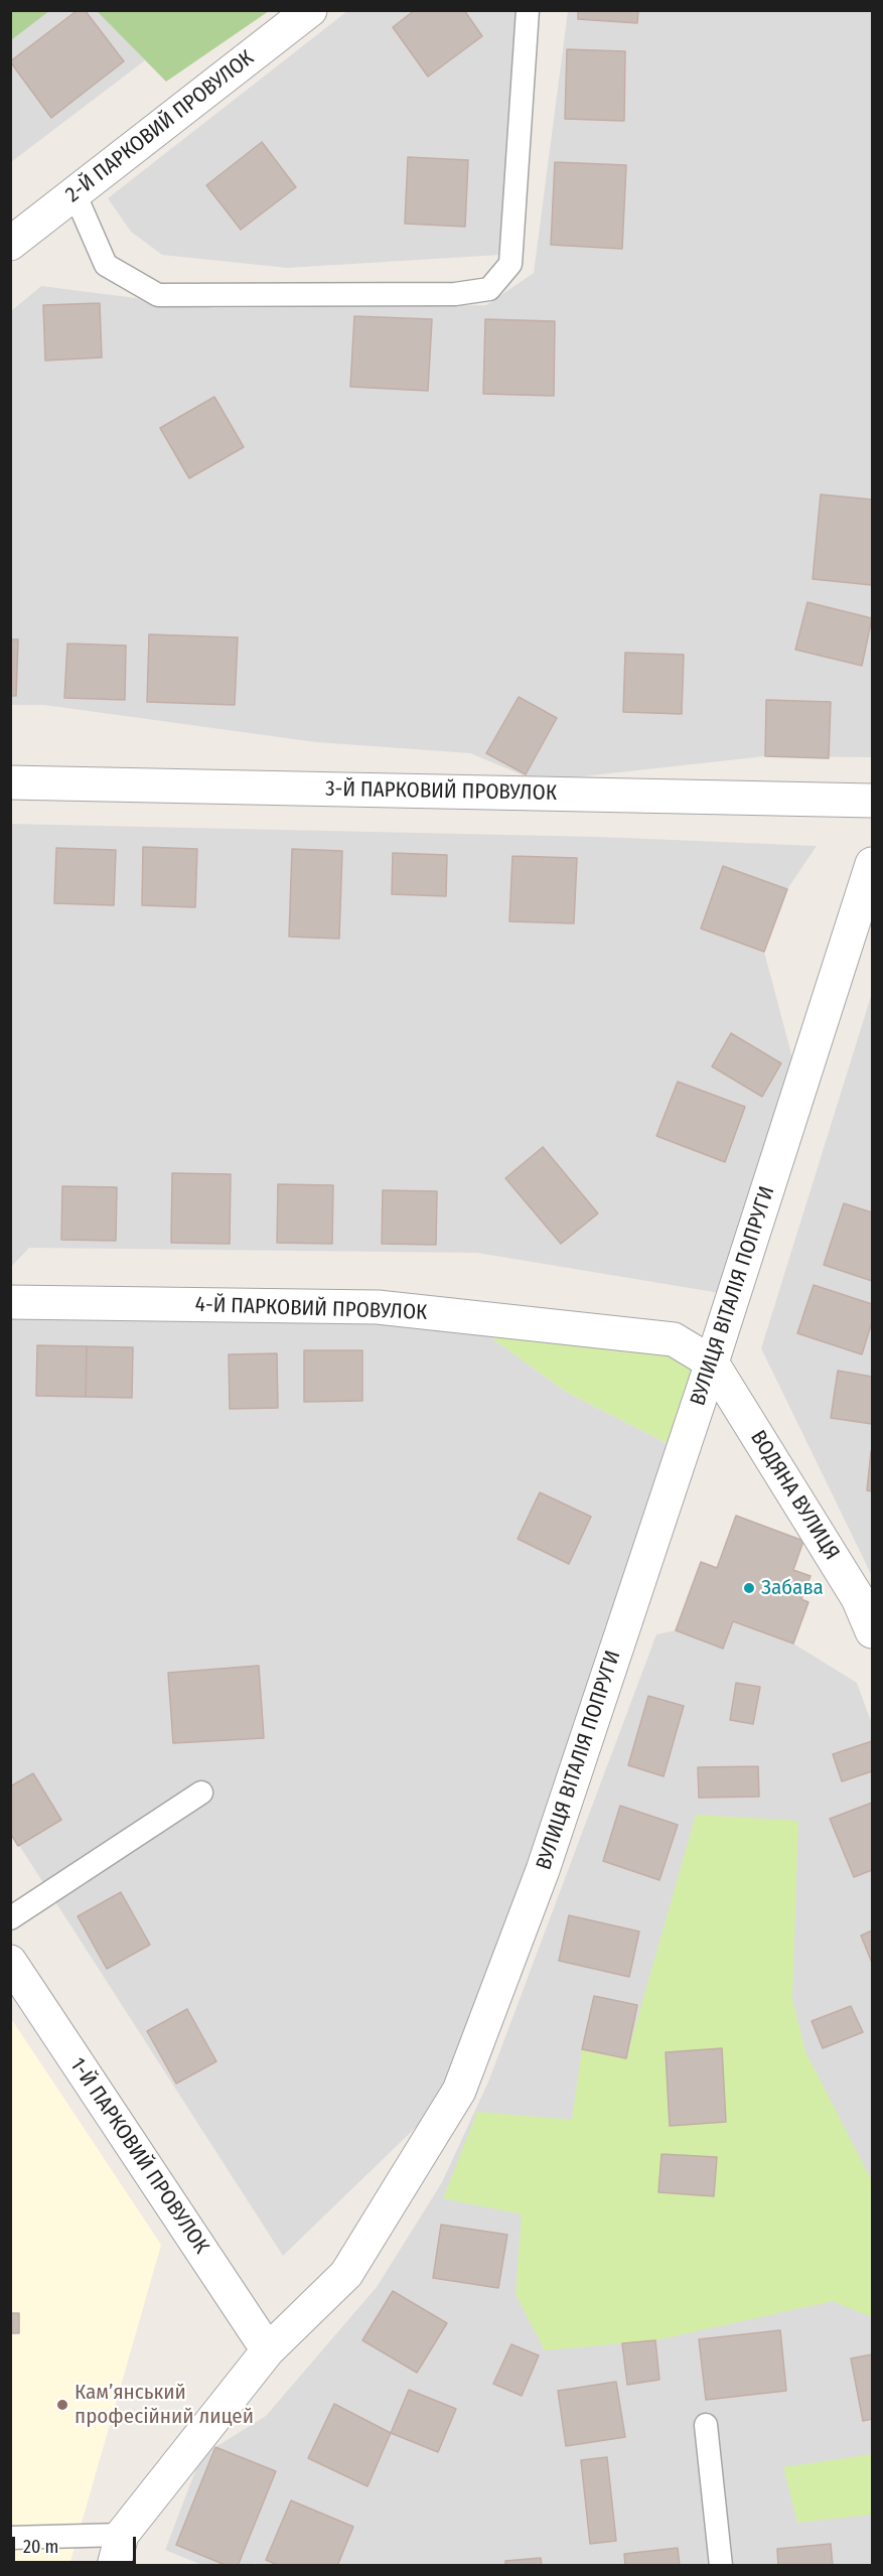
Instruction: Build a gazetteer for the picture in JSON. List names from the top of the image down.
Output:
{
  "streets": {
    "street": [
      "2-Й ПАРКОВИЙ ПРОВУЛОК",
      "3-Й ПАРКОВИЙ ПРОВУЛОК",
      "ВУЛИЦЯ ВІТАЛІЯ ПОПРУГИ",
      "4-Й ПАРКОВИЙ ПРОВУЛОК",
      "ВОДЯНА ВУЛИЦЯ",
      "1-Й ПАРКОВИЙ ПРОВУЛОК"
    ]
  },
  "crossings": [
    ["ВУЛИЦЯ ВІТАЛІЯ ПОПРУГИ", "4-Й ПАРКОВИЙ ПРОВУЛОК"],
    ["ВУЛИЦЯ ВІТАЛІЯ ПОПРУГИ", "ВОДЯНА ВУЛИЦЯ"],
    ["ВУЛИЦЯ ВІТАЛІЯ ПОПРУГИ", "1-Й ПАРКОВИЙ ПРОВУЛОК"],
    ["4-Й ПАРКОВИЙ ПРОВУЛОК", "ВОДЯНА ВУЛИЦЯ"]
  ],
  "places": ["Забава", "Кам’янський професійний лицей"],
  "scale_bar": "20 m"
}
